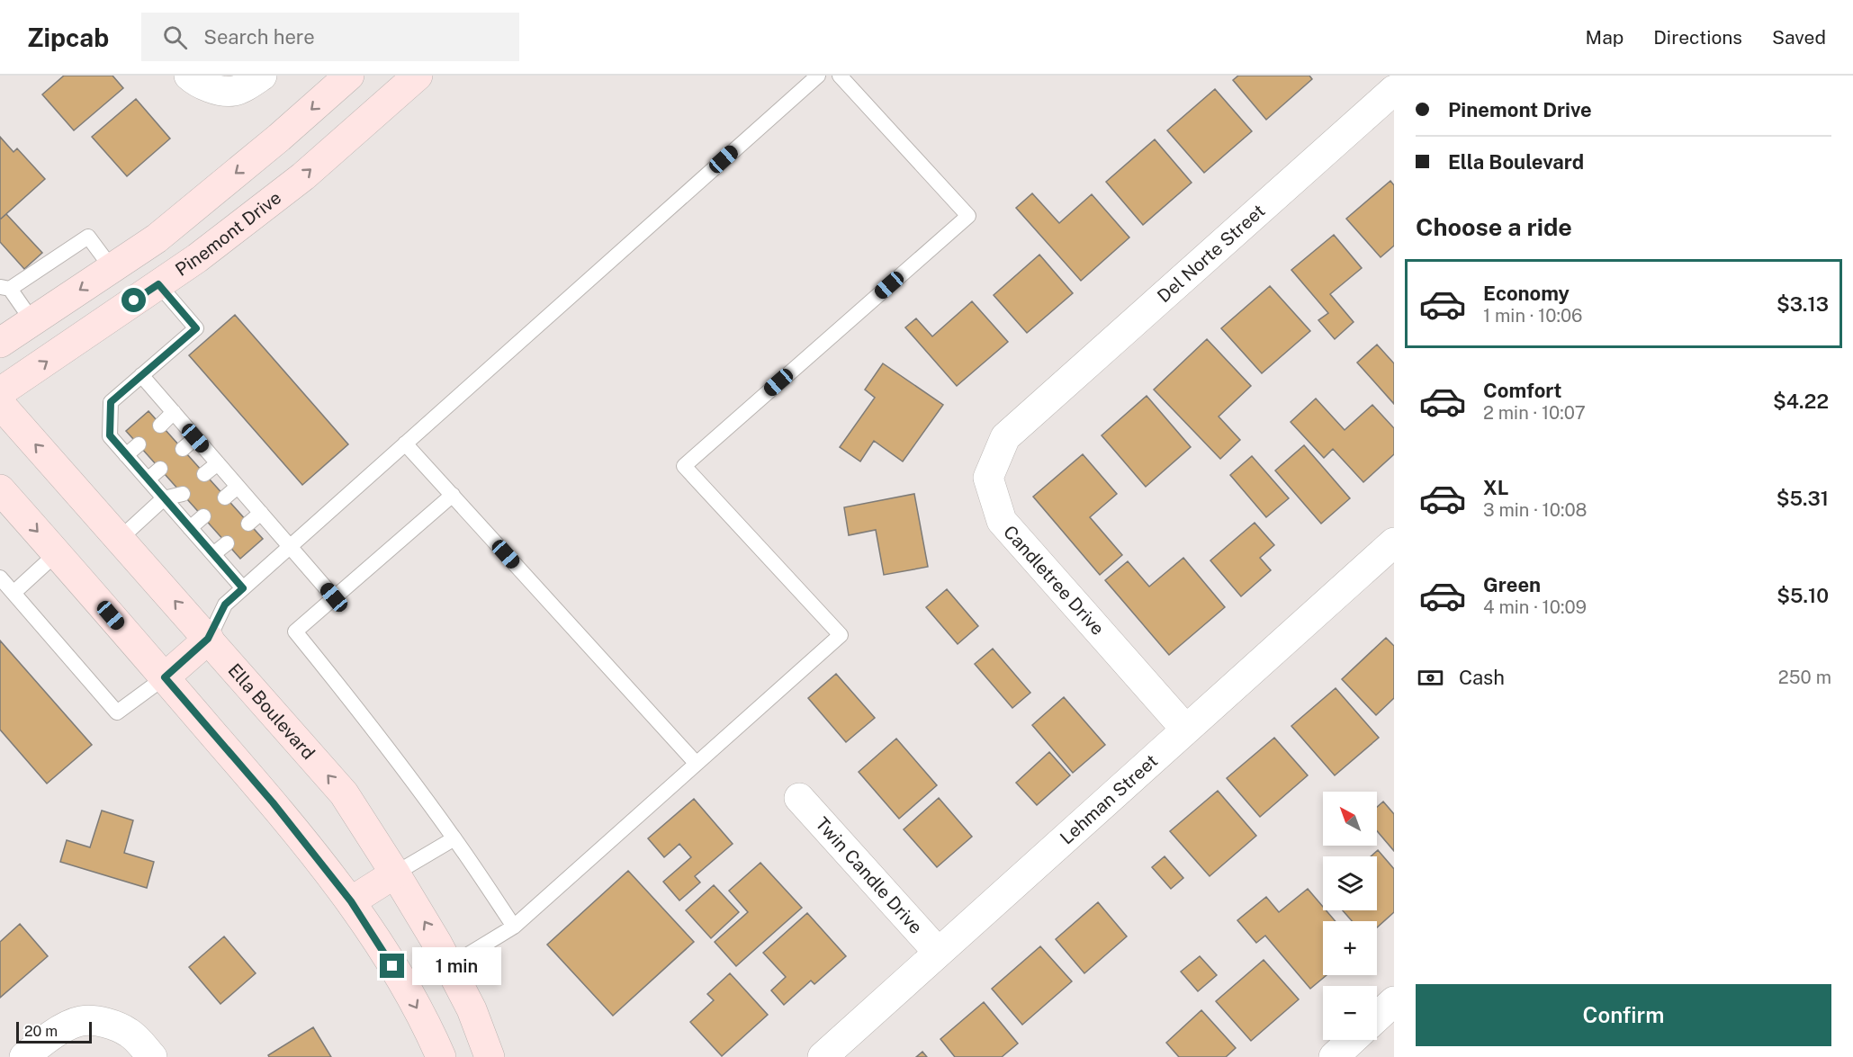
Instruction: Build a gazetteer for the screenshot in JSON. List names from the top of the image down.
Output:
{
  "streets": {
    "main road": ["Pinemont Drive", "Ella Boulevard"],
    "street": [
      "Del Norte Street",
      "Candletree Drive",
      "Lehman Street",
      "Twin Candle Drive"
    ]
  },
  "crossings": [
    ["Del Norte Street", "Candletree Drive"],
    ["Candletree Drive", "Lehman Street"],
    ["Lehman Street", "Twin Candle Drive"]
  ],
  "scale_bar": "20 m",
  "north": "top left",
  "page": {
    "header": "Zipcab",
    "search": "Search here",
    "nav": ["Map", "Directions", "Saved"],
    "banner": ["Pinemont Drive", "Ella Boulevard"],
    "heading": "Choose a ride",
    "list": [
      {
        "name": "Economy",
        "note": "1 min · 10:06",
        "value": "$3.13"
      },
      {
        "name": "Comfort",
        "note": "2 min · 10:07",
        "value": "$4.22"
      },
      {
        "name": "XL",
        "note": "3 min · 10:08",
        "value": "$5.31"
      },
      {
        "name": "Green",
        "note": "4 min · 10:09",
        "value": "$5.10"
      }
    ],
    "pay": ["Cash", "250 m"],
    "map_buttons": ["+", "−"],
    "bubble": "1 min",
    "buttons": "Confirm",
    "scale": "20 m"
  }
}
